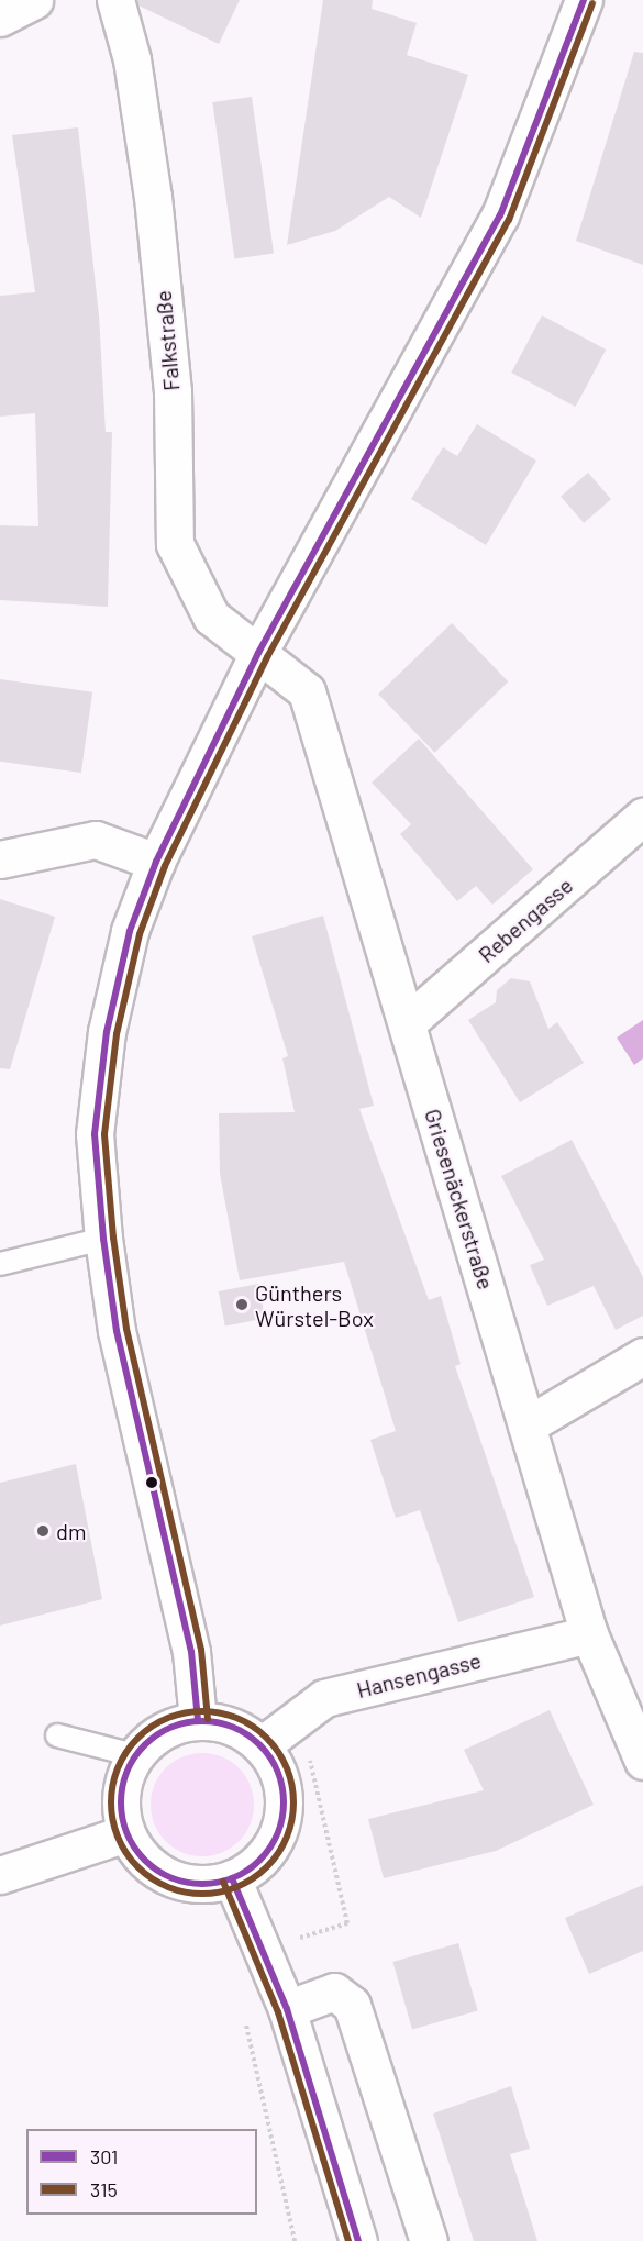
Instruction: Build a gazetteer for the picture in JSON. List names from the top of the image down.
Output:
{
  "streets": {
    "street": [
      "Falkstraße",
      "Rebengasse",
      "Griesenäckerstraße",
      "Hansengasse"
    ]
  },
  "crossings": [
    ["Falkstraße", "Griesenäckerstraße"],
    ["Rebengasse", "Griesenäckerstraße"],
    ["Griesenäckerstraße", "Hansengasse"]
  ],
  "places": ["Günthers Würstel-Box", "dm"],
  "lines": ["transit line 301", "transit line 315"],
  "legend": ["301", "315"]
}
